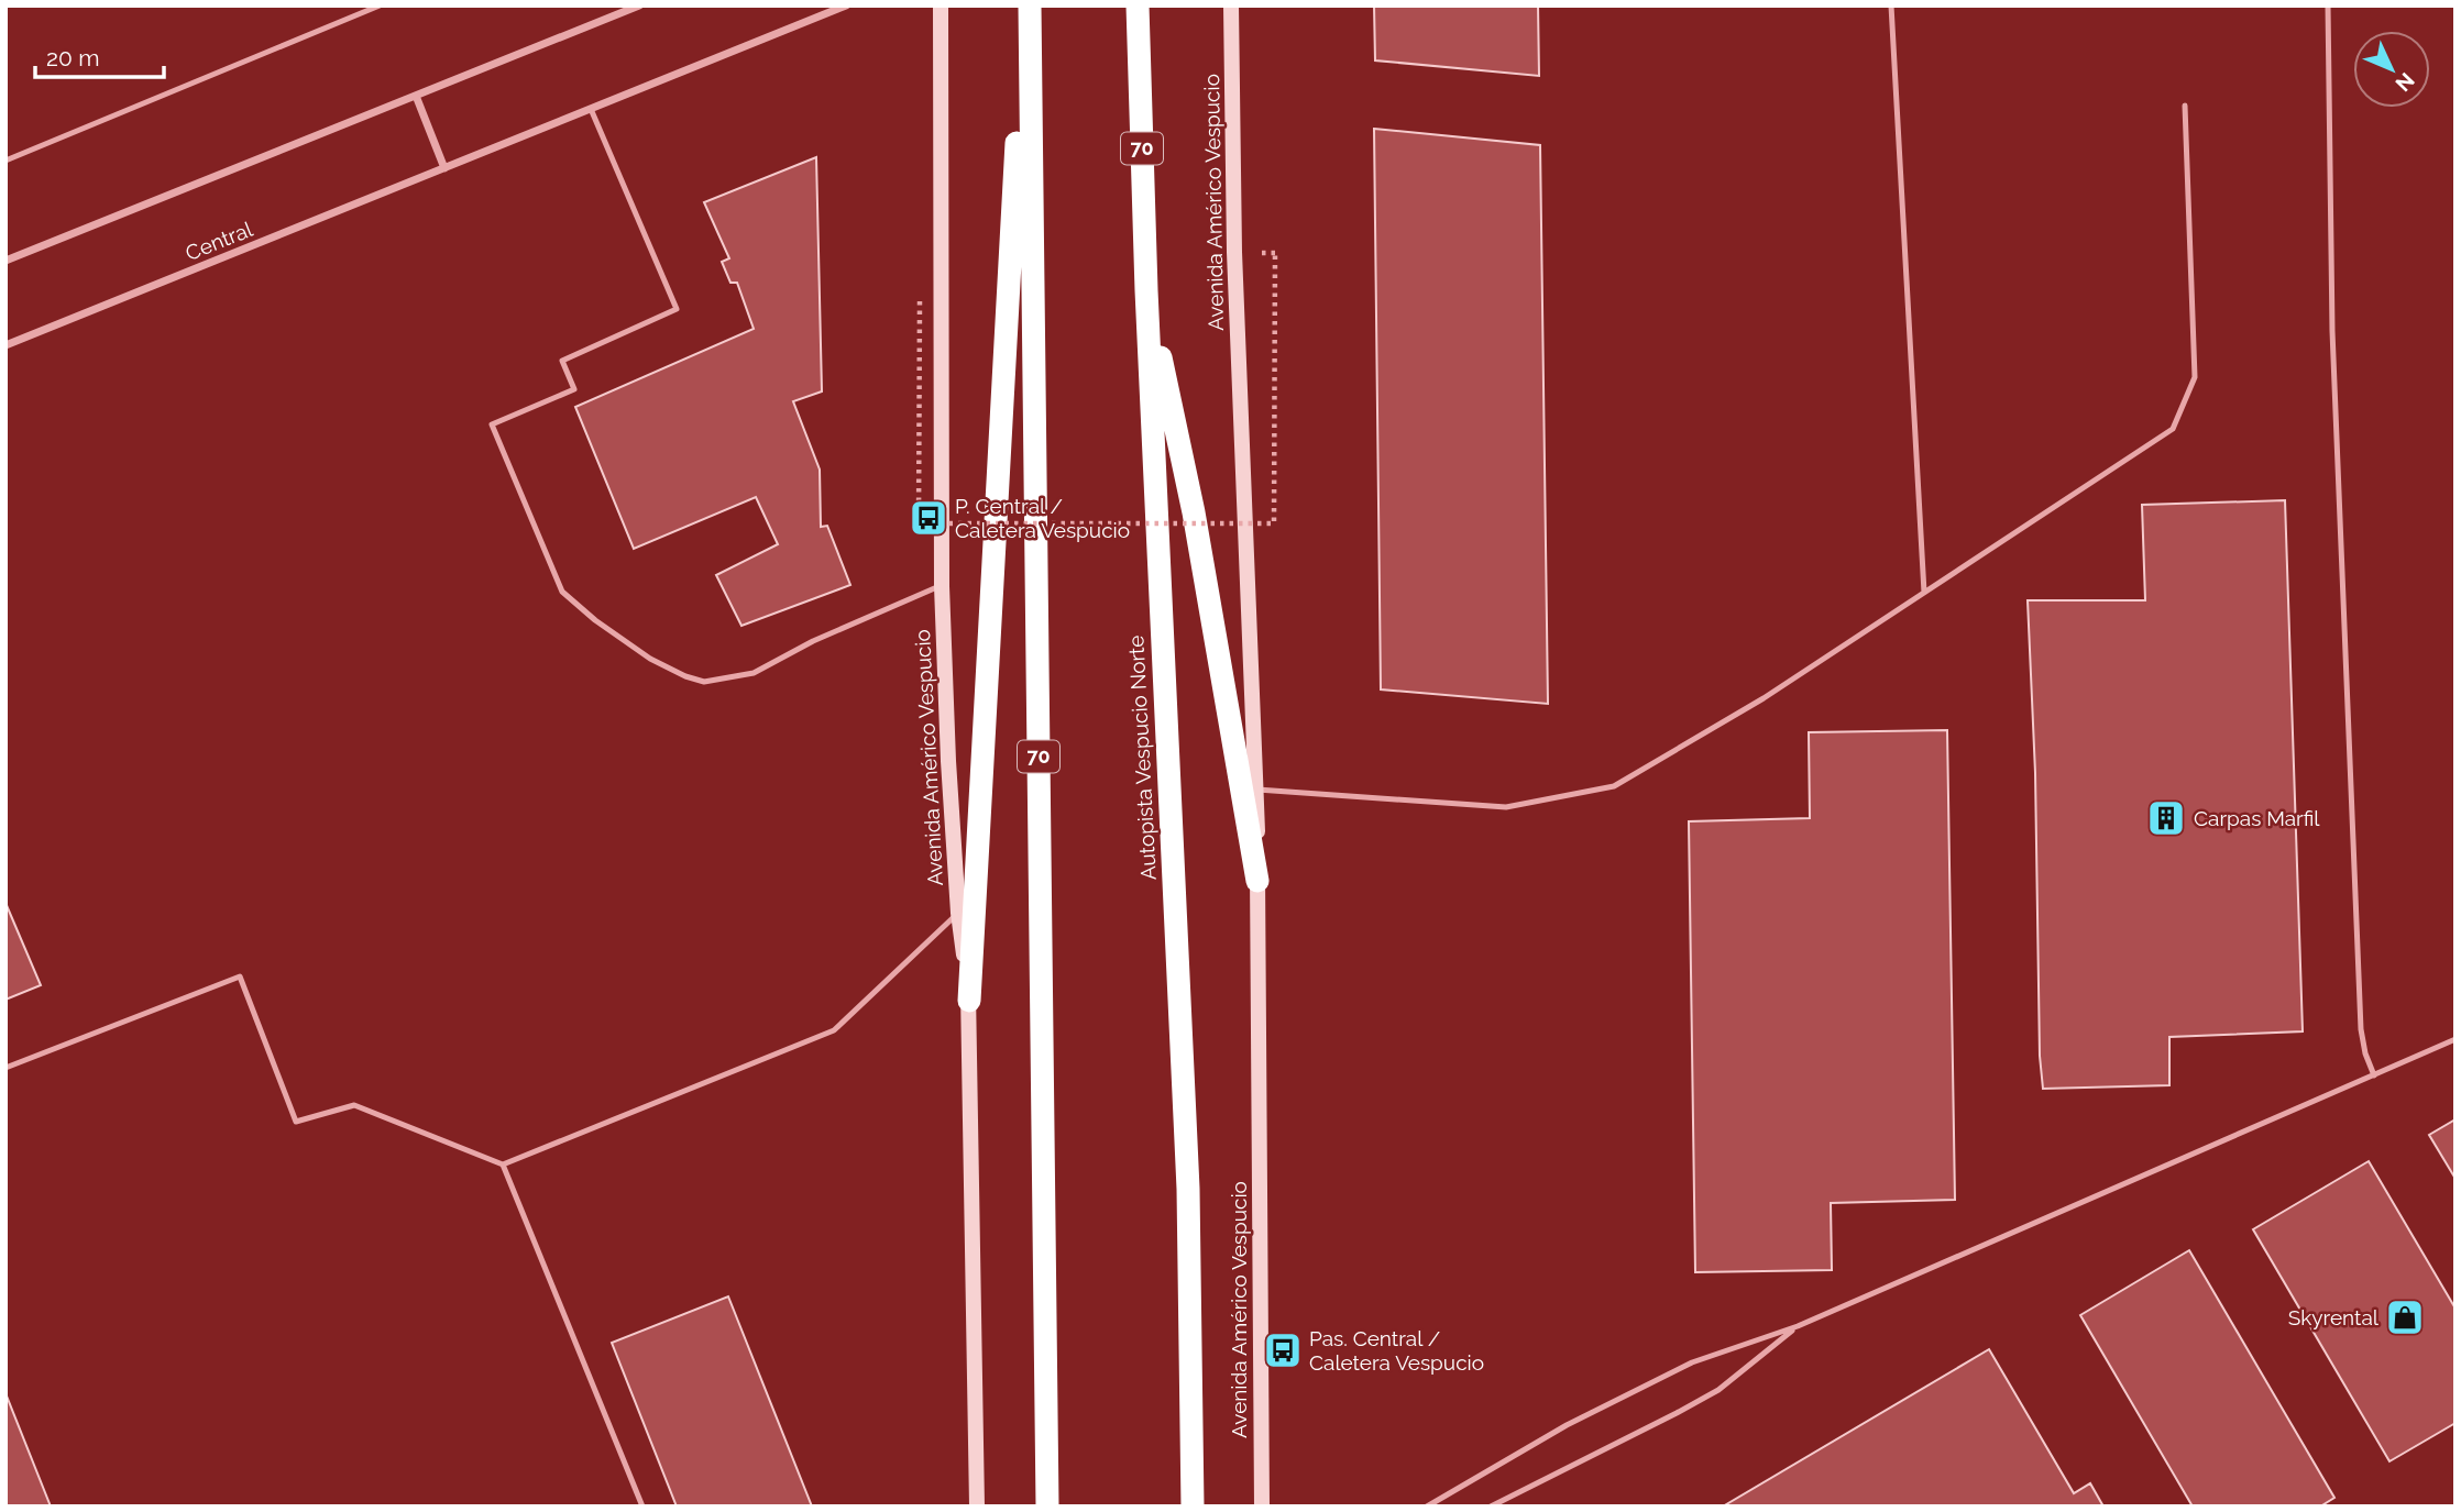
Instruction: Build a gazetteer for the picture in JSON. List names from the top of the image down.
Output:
{
  "streets": {
    "highway": ["70", "Autopista Vespucio Norte"],
    "main road": ["Avenida Américo Vespucio"],
    "street": ["Central"]
  },
  "places": {
    "bus stop": ["P. Central / Caletera Vespucio", "Pas. Central / Caletera Vespucio"],
    "building": ["Carpas Marfil"],
    "shop": ["Skyrental"]
  },
  "scale_bar": "20 m",
  "north": "bottom right"
}
